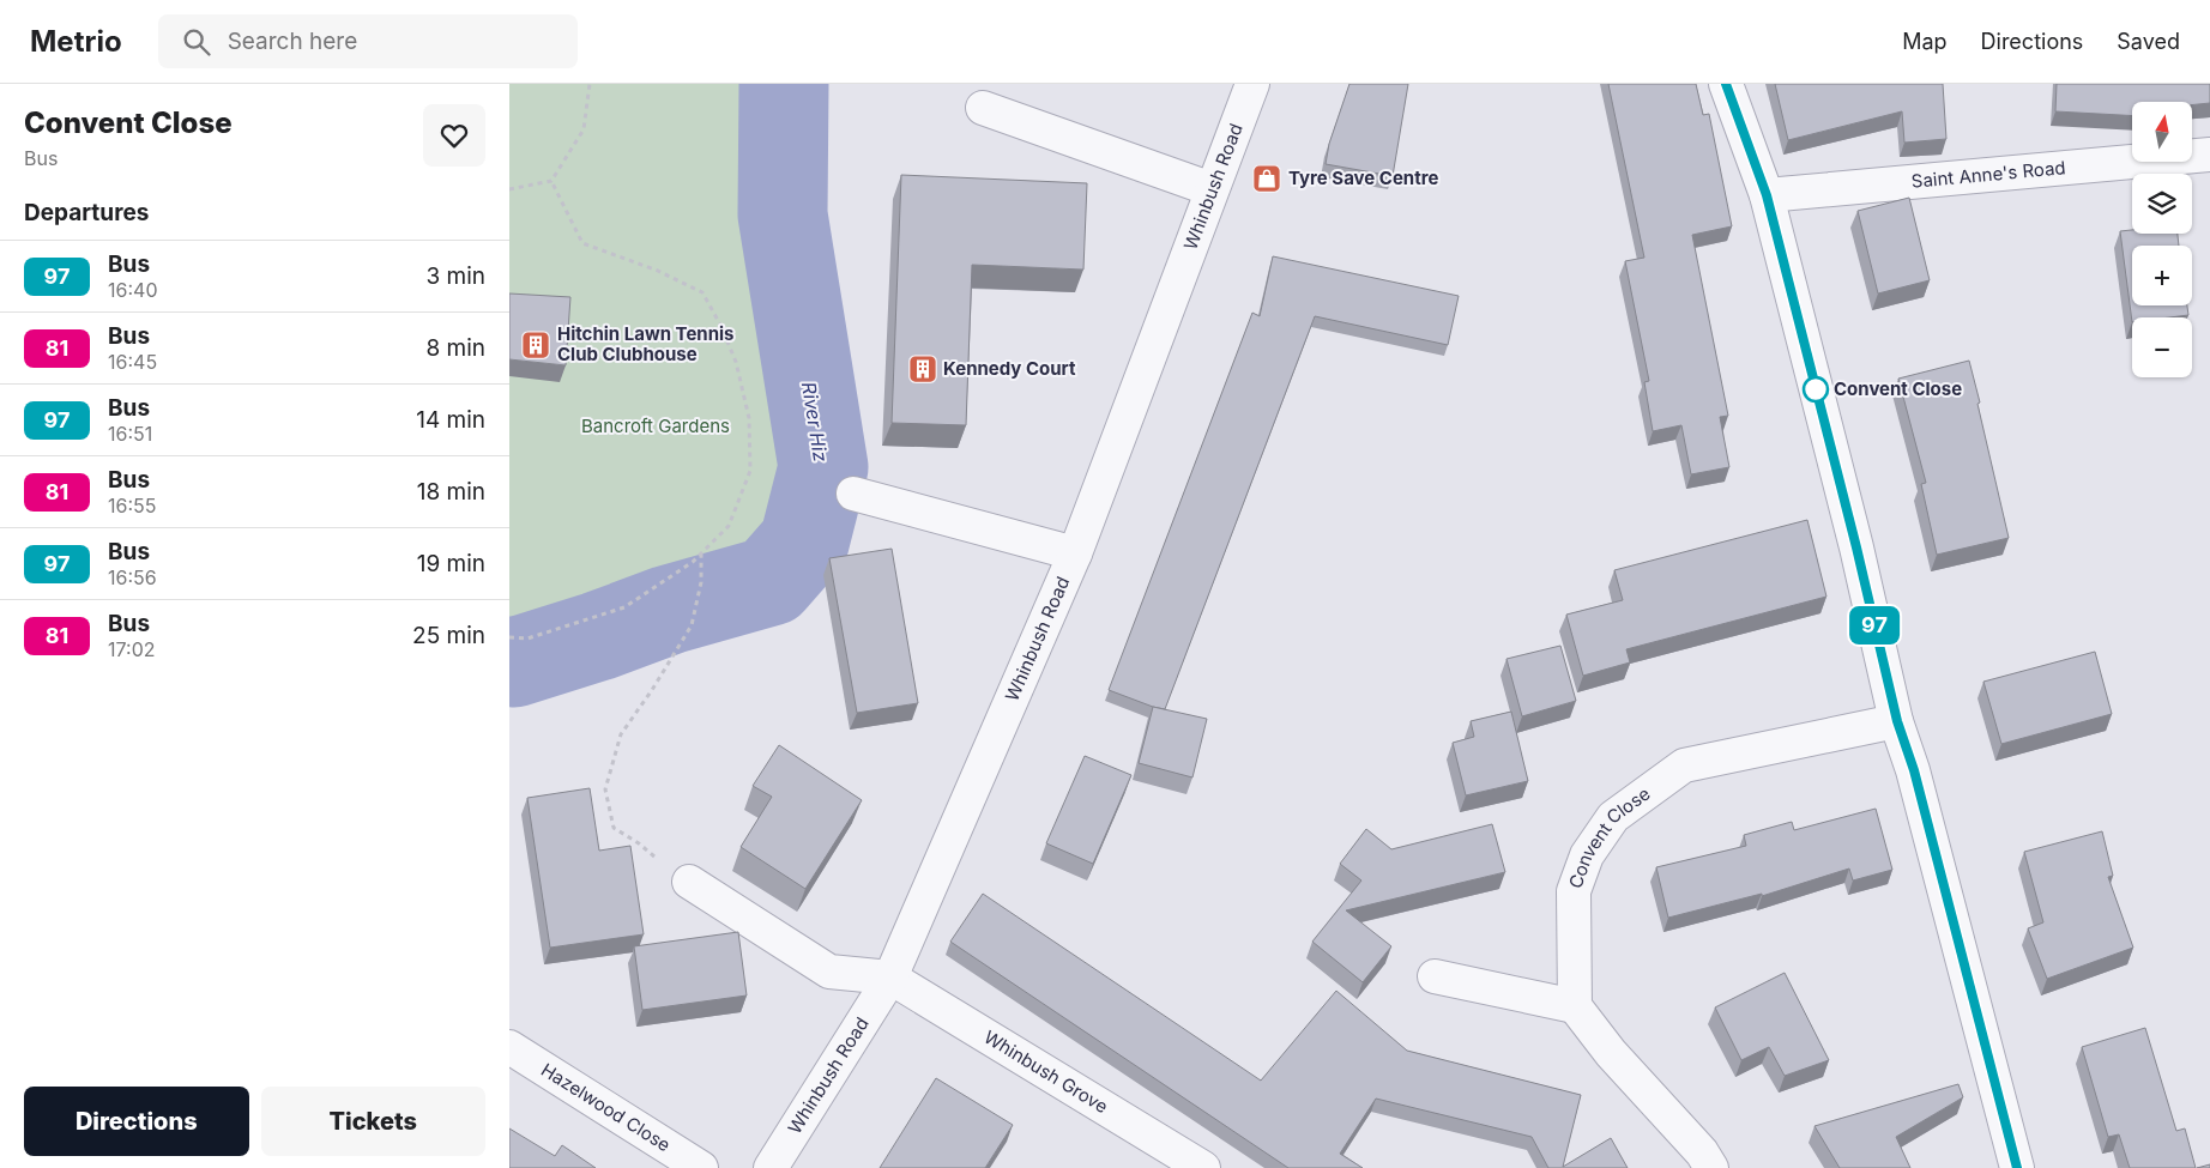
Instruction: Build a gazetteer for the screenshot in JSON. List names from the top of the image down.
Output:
{
  "streets": {
    "street": [
      "Saint Anne's Road",
      "Whinbush Road",
      "Convent Close",
      "Whinbush Grove",
      "Hazelwood Close"
    ]
  },
  "crossings": [
    ["Whinbush Road", "Whinbush Grove"]
  ],
  "water": ["River Hiz"],
  "parks": ["Bancroft Gardens"],
  "places": {
    "shop": ["Tyre Save Centre"],
    "building": ["Hitchin Lawn Tennis Club Clubhouse", "Kennedy Court"],
    "other": ["Convent Close"]
  },
  "lines": ["bus line 97"],
  "north": "top",
  "page": {
    "header": "Metrio",
    "search": "Search here",
    "nav": ["Map", "Directions", "Saved"],
    "heading": [
      ["Convent Close", "Bus"],
      "Departures"
    ],
    "on_map": "97",
    "map_buttons": ["+", "−"],
    "list": [
      {
        "mark": "97",
        "name": "Bus",
        "note": "16:40",
        "value": "3 min"
      },
      {
        "mark": "81",
        "name": "Bus",
        "note": "16:45",
        "value": "8 min"
      },
      {
        "mark": "97",
        "name": "Bus",
        "note": "16:51",
        "value": "14 min"
      },
      {
        "mark": "81",
        "name": "Bus",
        "note": "16:55",
        "value": "18 min"
      },
      {
        "mark": "97",
        "name": "Bus",
        "note": "16:56",
        "value": "19 min"
      },
      {
        "mark": "81",
        "name": "Bus",
        "note": "17:02",
        "value": "25 min"
      }
    ],
    "buttons": ["Directions", "Tickets"]
  }
}
